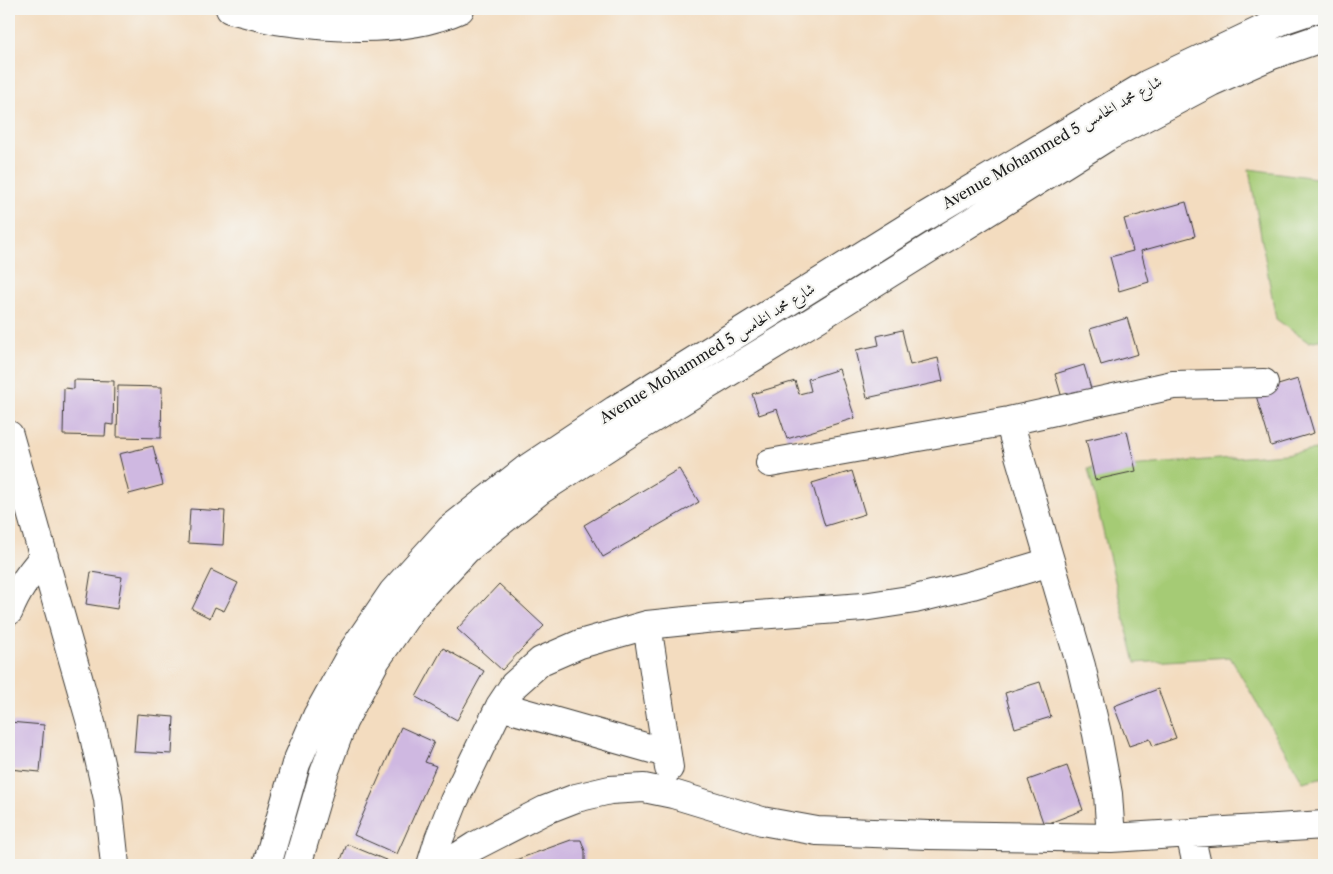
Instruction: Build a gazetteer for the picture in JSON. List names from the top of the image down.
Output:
{
  "streets": {
    "main road": ["Avenue Mohammed 5 شارع محمد الخامس"]
  }
}
